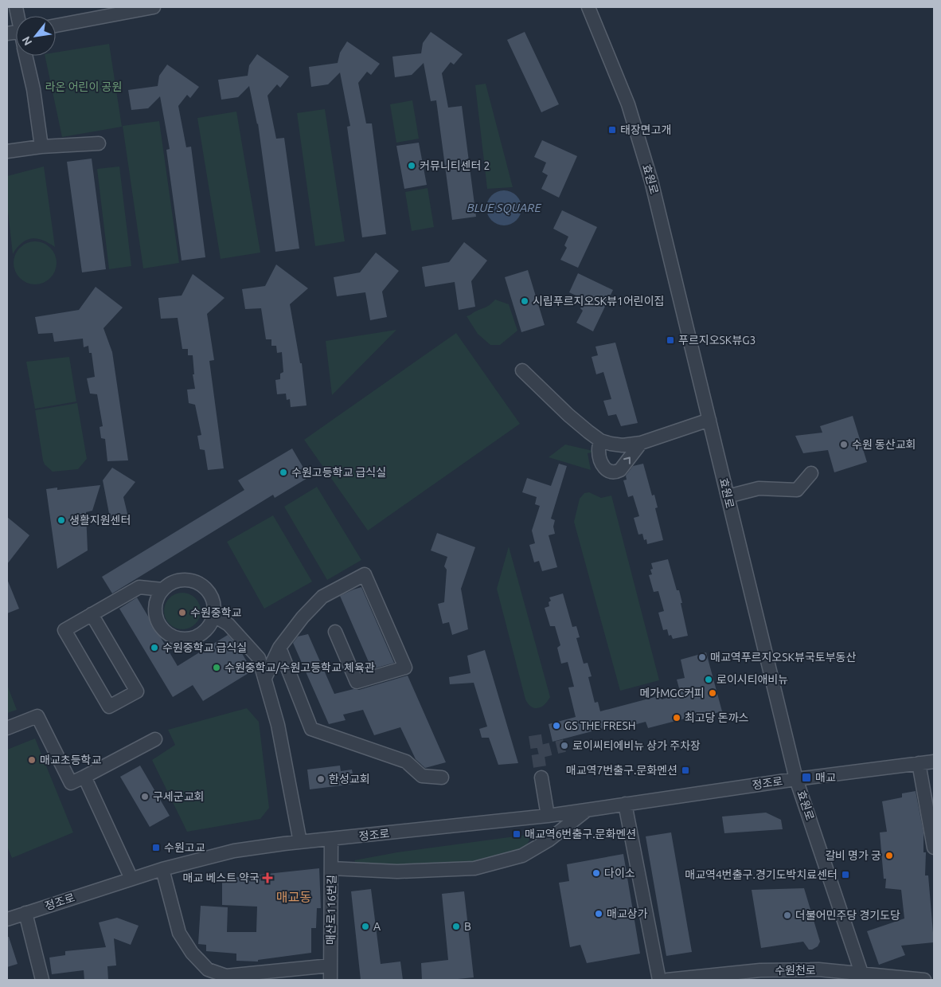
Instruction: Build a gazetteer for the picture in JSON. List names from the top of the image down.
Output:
{
  "streets": {
    "street": [
      "효원로",
      "정조로",
      "매산로116번길",
      "수원천로"
    ]
  },
  "crossings": [
    ["효원로", "정조로"],
    ["효원로", "수원천로"],
    ["정조로", "매산로116번길"]
  ],
  "districts": ["매교동"],
  "water": ["BLUE SQUARE"],
  "parks": ["라온 어린이 공원"],
  "places": {
    "transit": [
      "태장면고개",
      "푸르지오SK뷰G3",
      "매교역7번출구.문화멘션",
      "매교",
      "매교역6번출구.문화멘션",
      "수원고교",
      "매교역4번출구.경기도박치료센터"
    ],
    "other": [
      "커뮤니티센터 2",
      "시립푸르지오SK뷰1어린이집",
      "수원 동산교회",
      "수원고등학교 급식실",
      "생활지원센터",
      "수원중학교",
      "수원중학교 급식실",
      "매교역푸르지오SK뷰국토부동산",
      "수원중학교/수원고등학교 체육관",
      "로이시티애비뉴",
      "메가MGC커피",
      "최고당 돈까스",
      "GS THE FRESH",
      "로이씨티에비뉴 상가 주차장",
      "매교초등학교",
      "한성교회",
      "구세군교회",
      "갈비 명가 궁",
      "다이소",
      "매교상가",
      "더불어민주당 경기도당",
      "A",
      "B"
    ],
    "health": ["매교 베스트 약국"]
  },
  "north": "bottom left"
}
